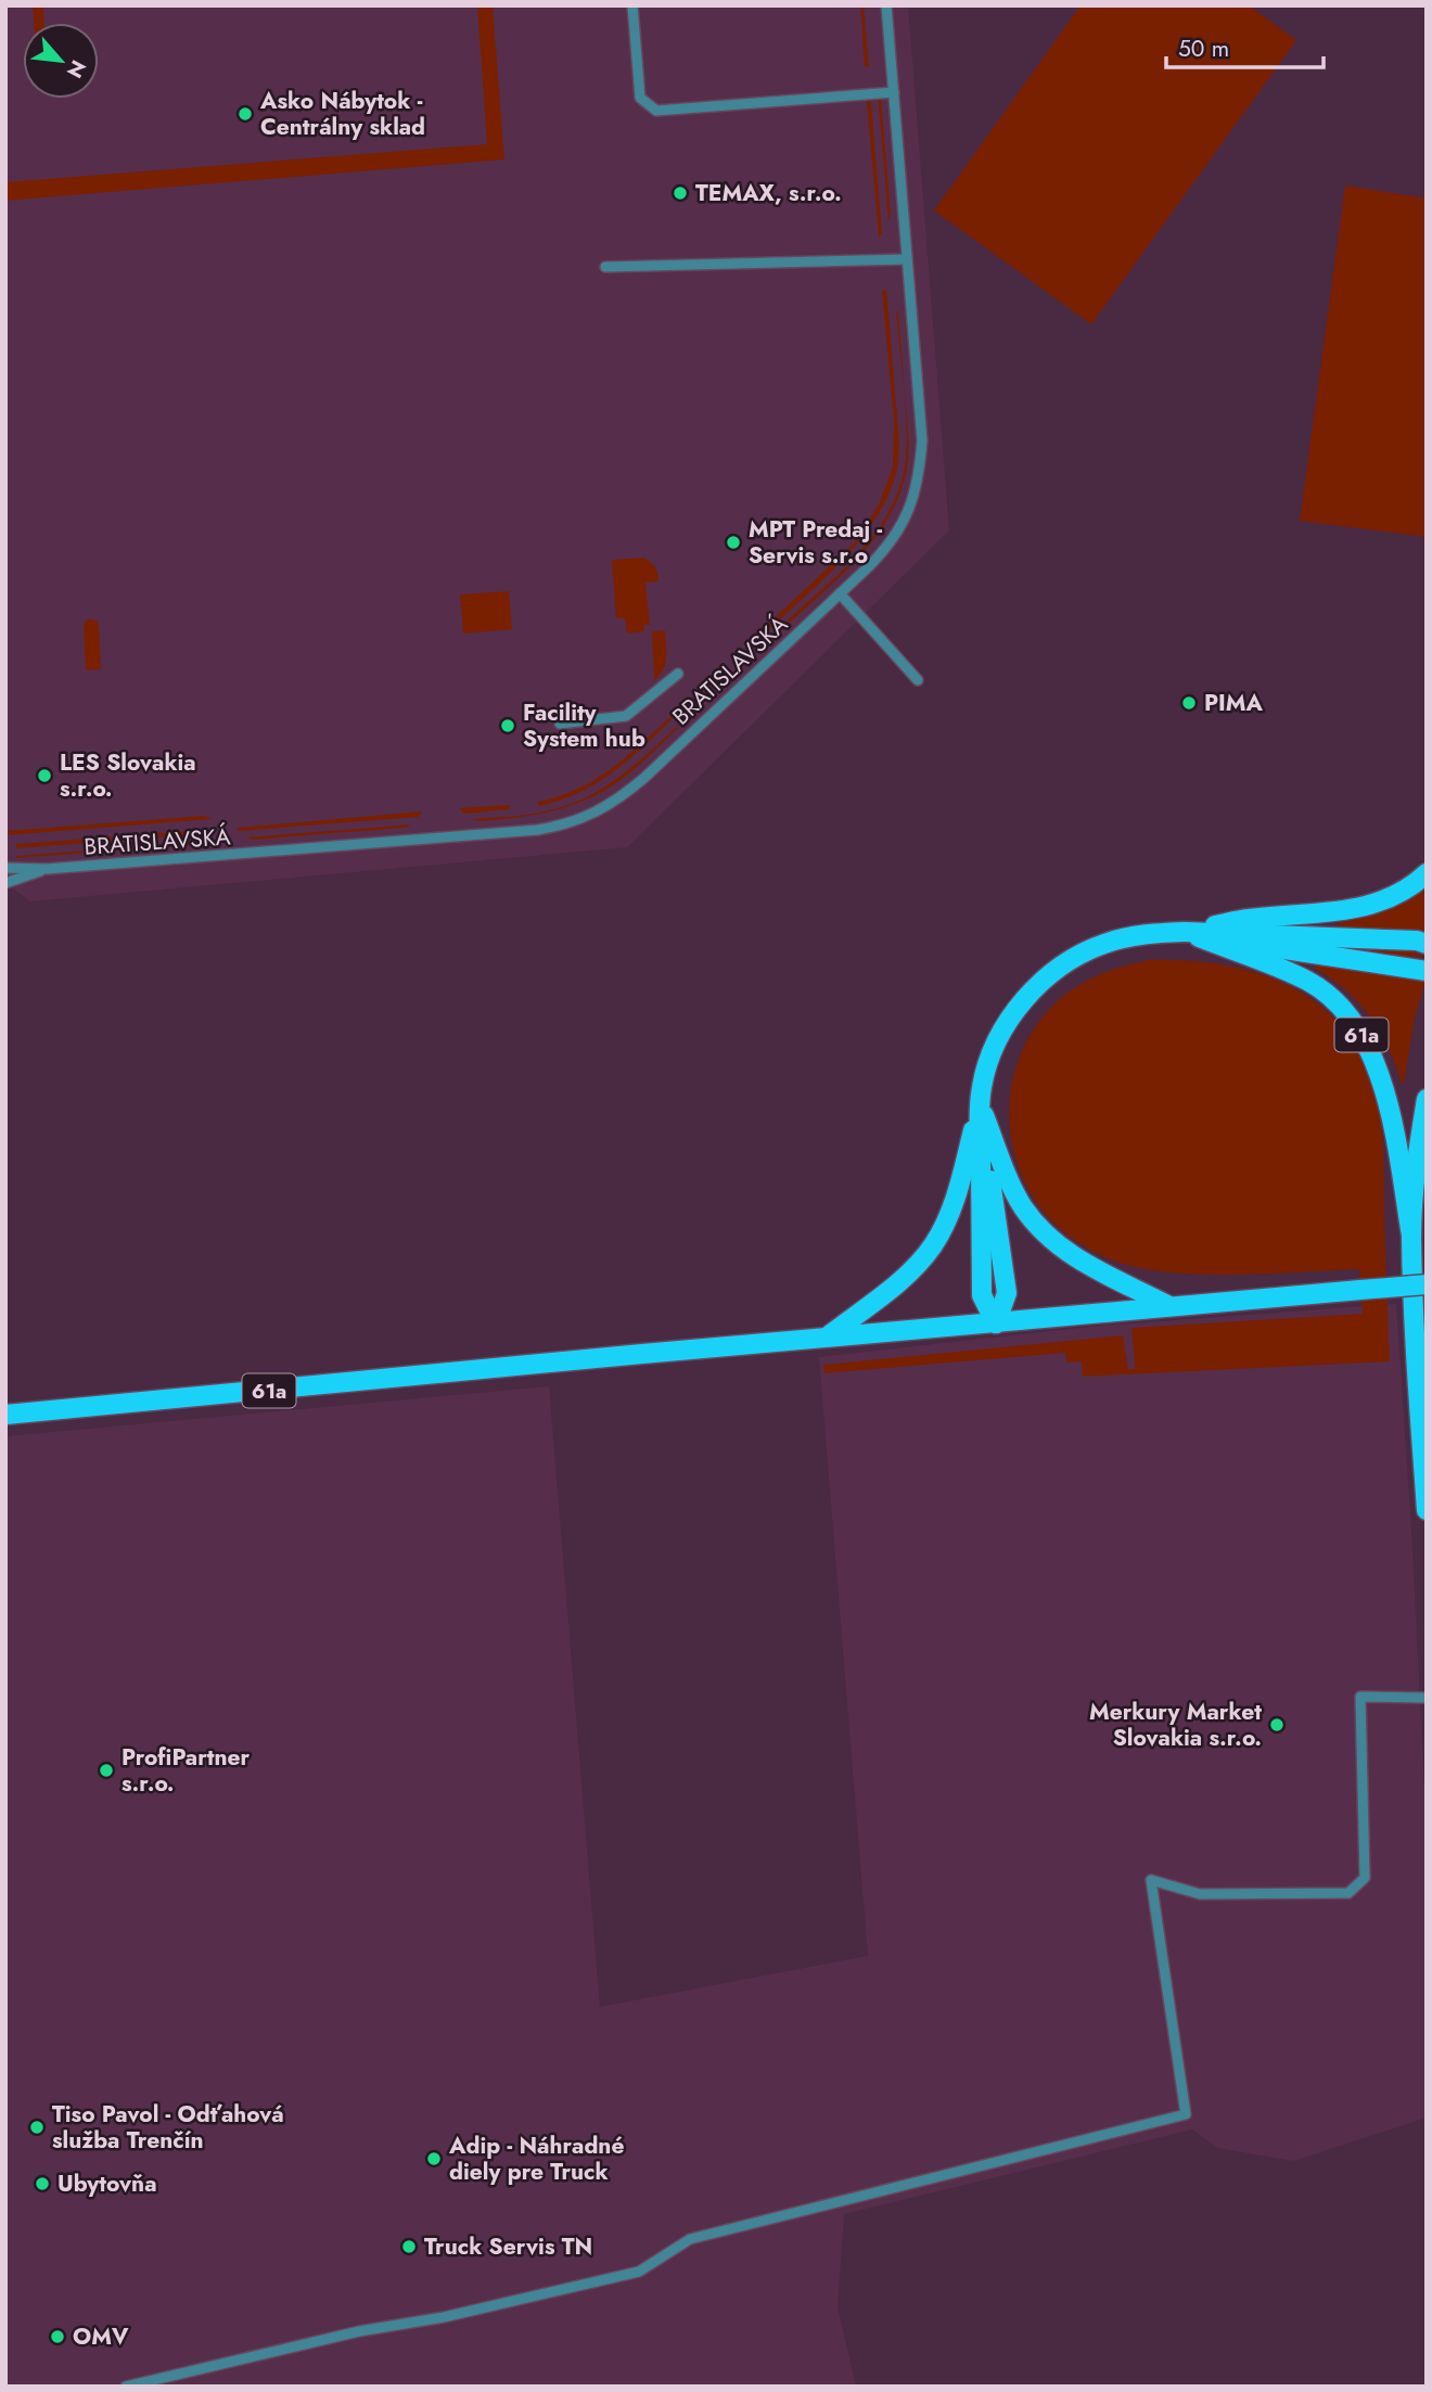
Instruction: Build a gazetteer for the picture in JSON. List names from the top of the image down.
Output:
{
  "streets": {
    "main road": ["61a"],
    "lane": ["BRATISLAVSKÁ"]
  },
  "places": [
    "Asko Nábytok - Centrálny sklad",
    "TEMAX, s.r.o.",
    "MPT Predaj - Servis s.r.o",
    "PIMA",
    "Facility System hub",
    "LES Slovakia s.r.o.",
    "Merkury Market Slovakia s.r.o.",
    "ProfiPartner s.r.o.",
    "Tiso Pavol - Odťahová služba Trenčín",
    "Adip - Náhradné diely pre Truck",
    "Ubytovňa",
    "Truck Servis TN",
    "OMV"
  ],
  "scale_bar": "50 m",
  "north": "bottom right"
}
